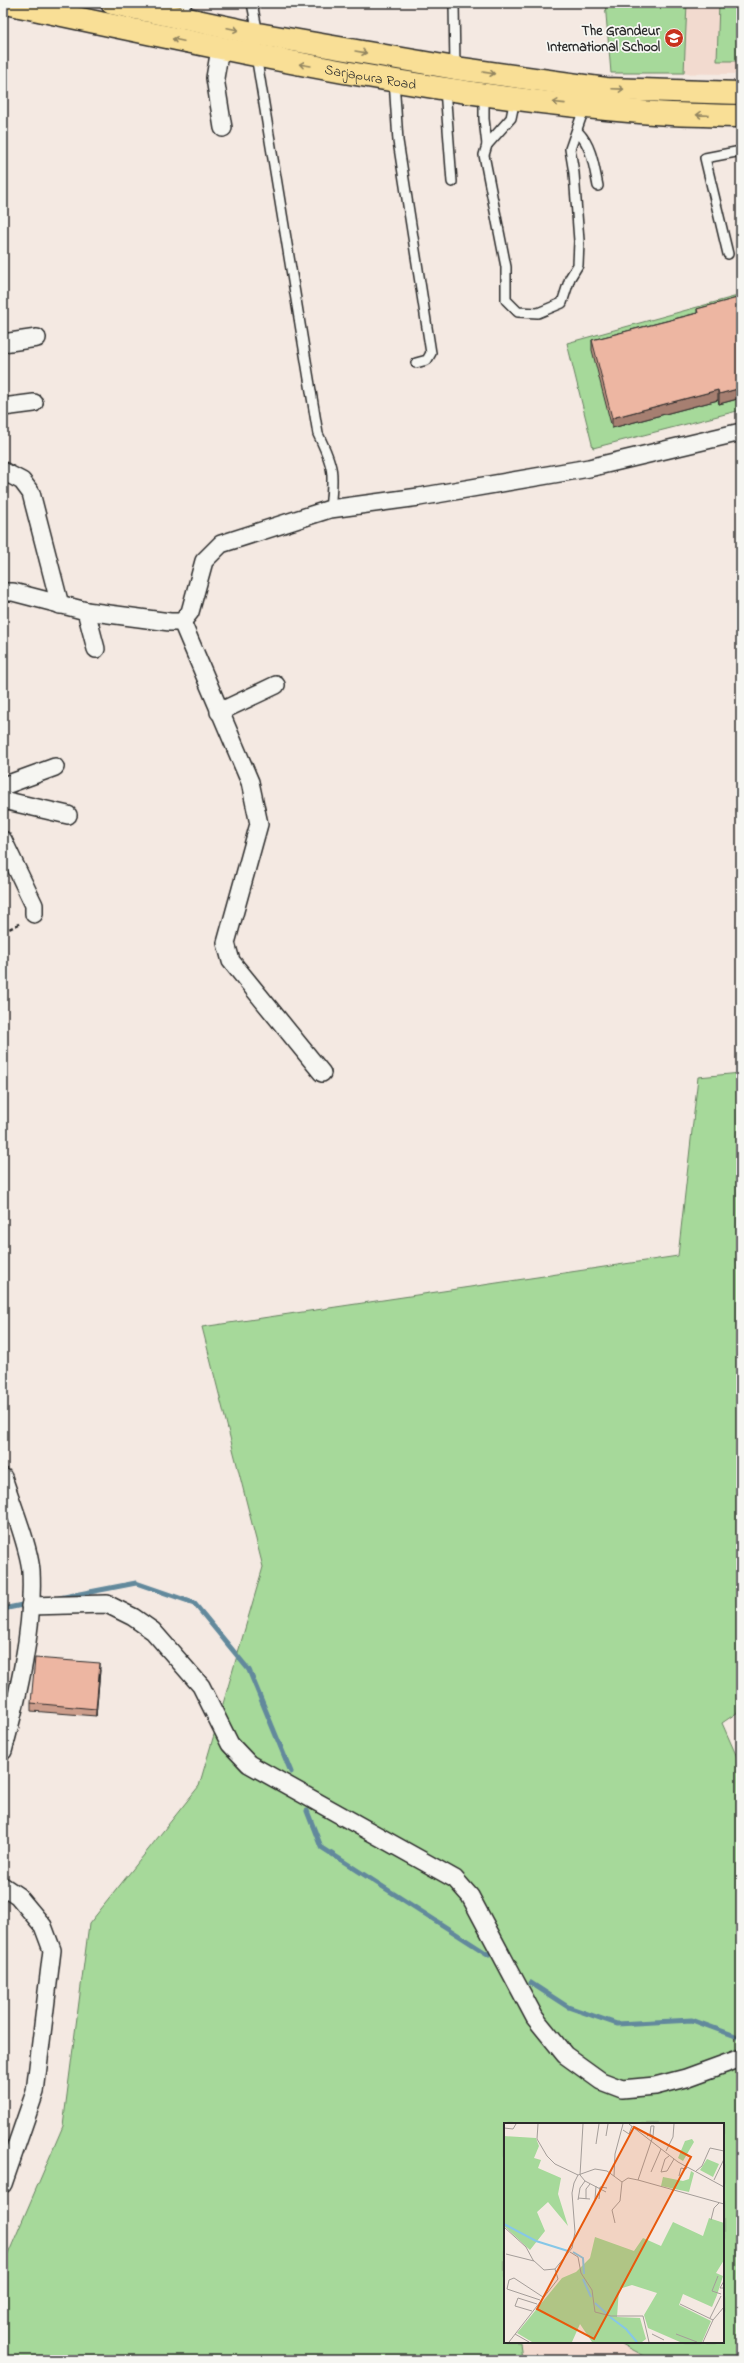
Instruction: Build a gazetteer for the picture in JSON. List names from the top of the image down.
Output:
{
  "streets": {
    "main road": ["Sarjapura Road"]
  },
  "places": {
    "school or university": ["The Grandeur International School"]
  }
}
